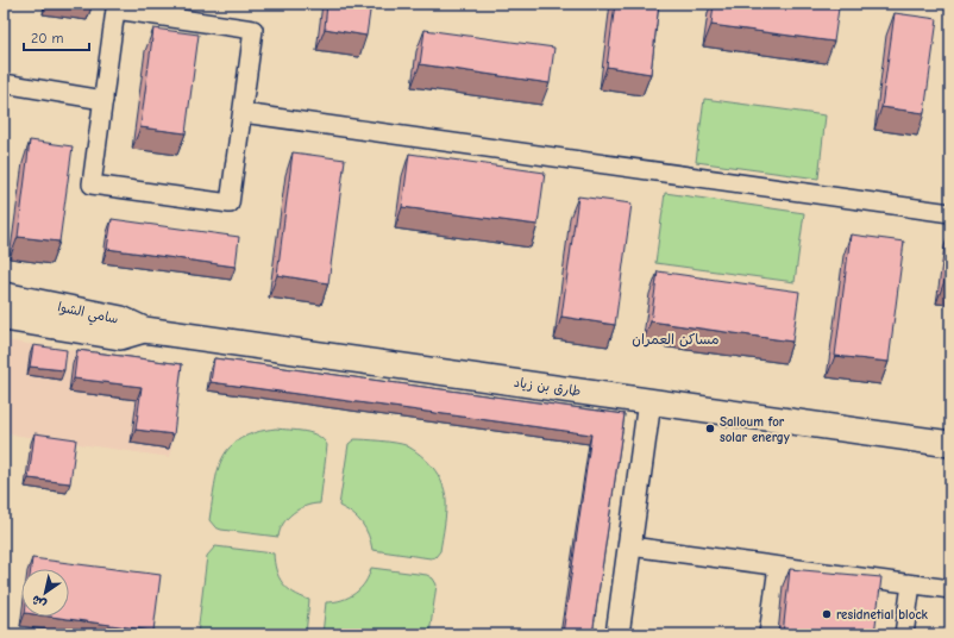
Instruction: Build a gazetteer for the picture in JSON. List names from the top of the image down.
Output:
{
  "streets": {
    "main road": ["سامي الشوا", "طارق بن زياد"]
  },
  "crossings": [
    ["سامي الشوا", "طارق بن زياد"]
  ],
  "districts": ["مساكن العمران"],
  "places": ["Salloum for solar energy", "residnetial block"],
  "scale_bar": "20 m",
  "north": "bottom left"
}
